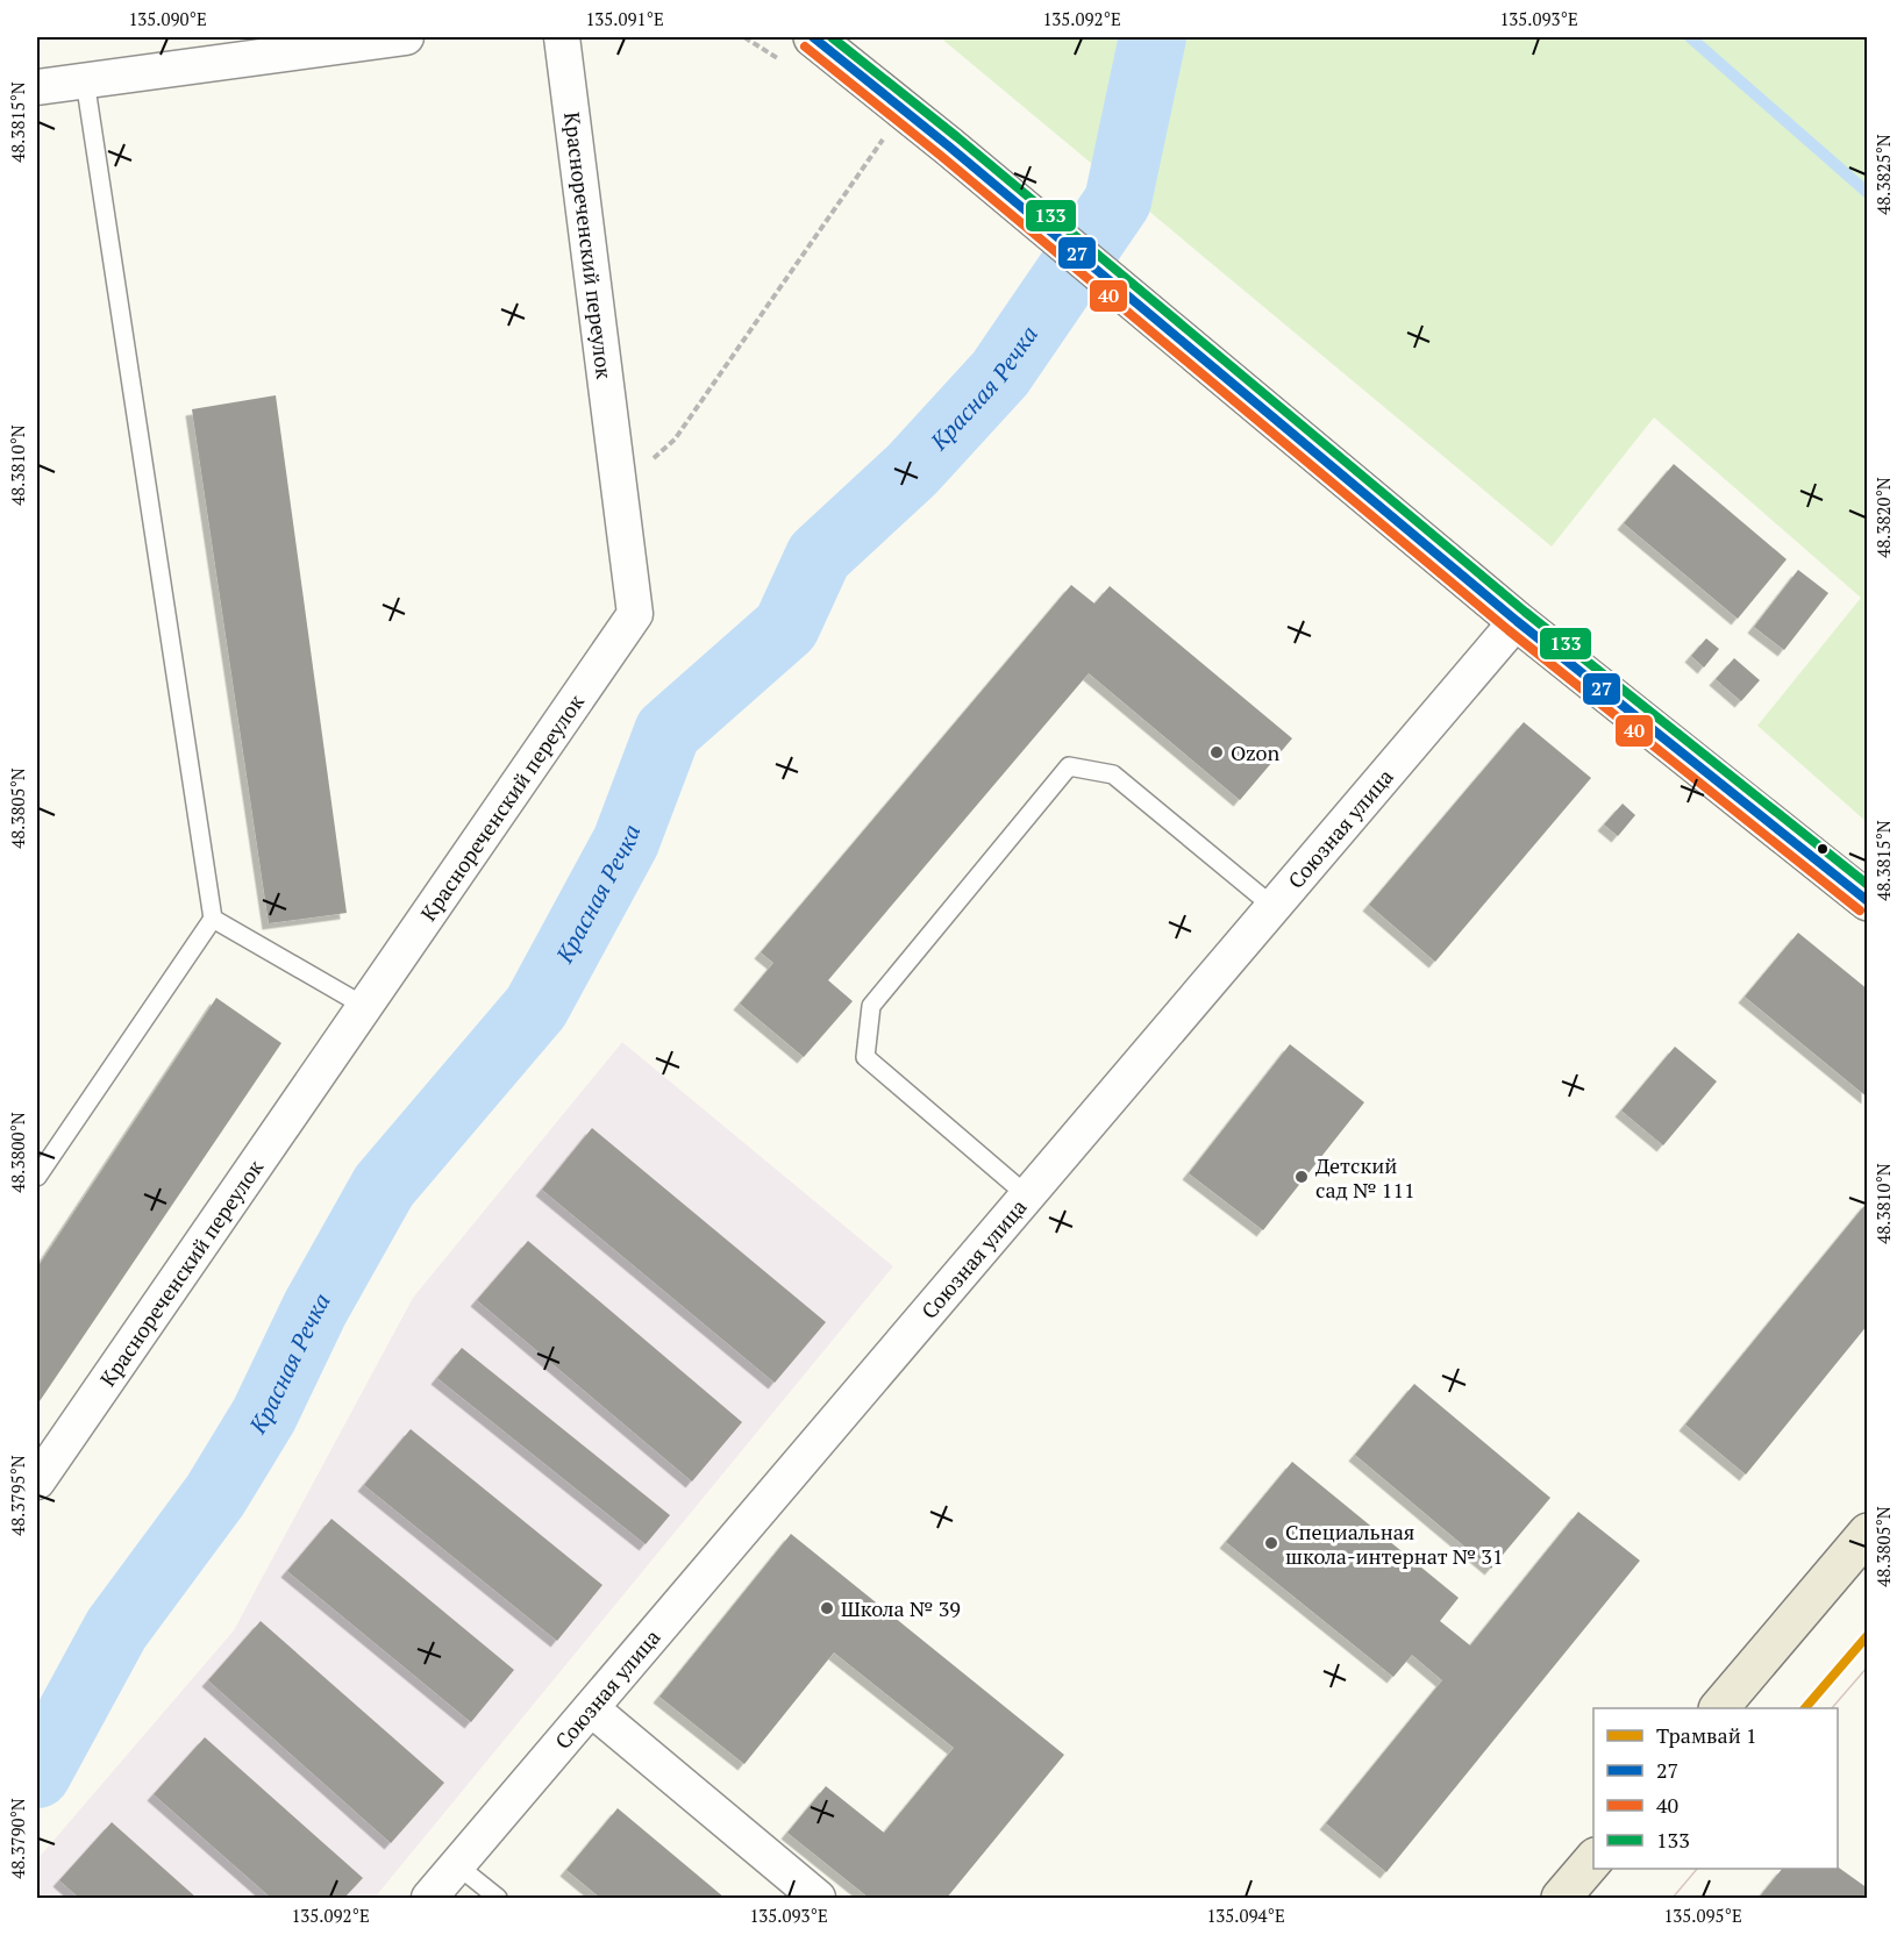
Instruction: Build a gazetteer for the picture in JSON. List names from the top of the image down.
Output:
{
  "streets": {
    "street": ["Краснореченский переулок", "Союзная улица"]
  },
  "water": ["Красная Речка"],
  "places": [
    "Ozon",
    "Детский сад № 111",
    "Специальная школа-интернат № 31",
    "Школа № 39"
  ],
  "lines": [
    "transit line 27",
    "transit line 133",
    "transit line 40",
    "tram line 1"
  ],
  "legend": [
    "Трамвай 1",
    "27",
    "40",
    "133"
  ],
  "coordinates": [
    "135.090°E",
    "135.091°E",
    "135.092°E",
    "135.093°E",
    "48.3815°N",
    "48.3825°N",
    "48.3810°N",
    "48.3820°N",
    "48.3805°N",
    "48.3800°N",
    "48.3795°N",
    "48.3790°N",
    "135.094°E",
    "135.095°E"
  ]
}
